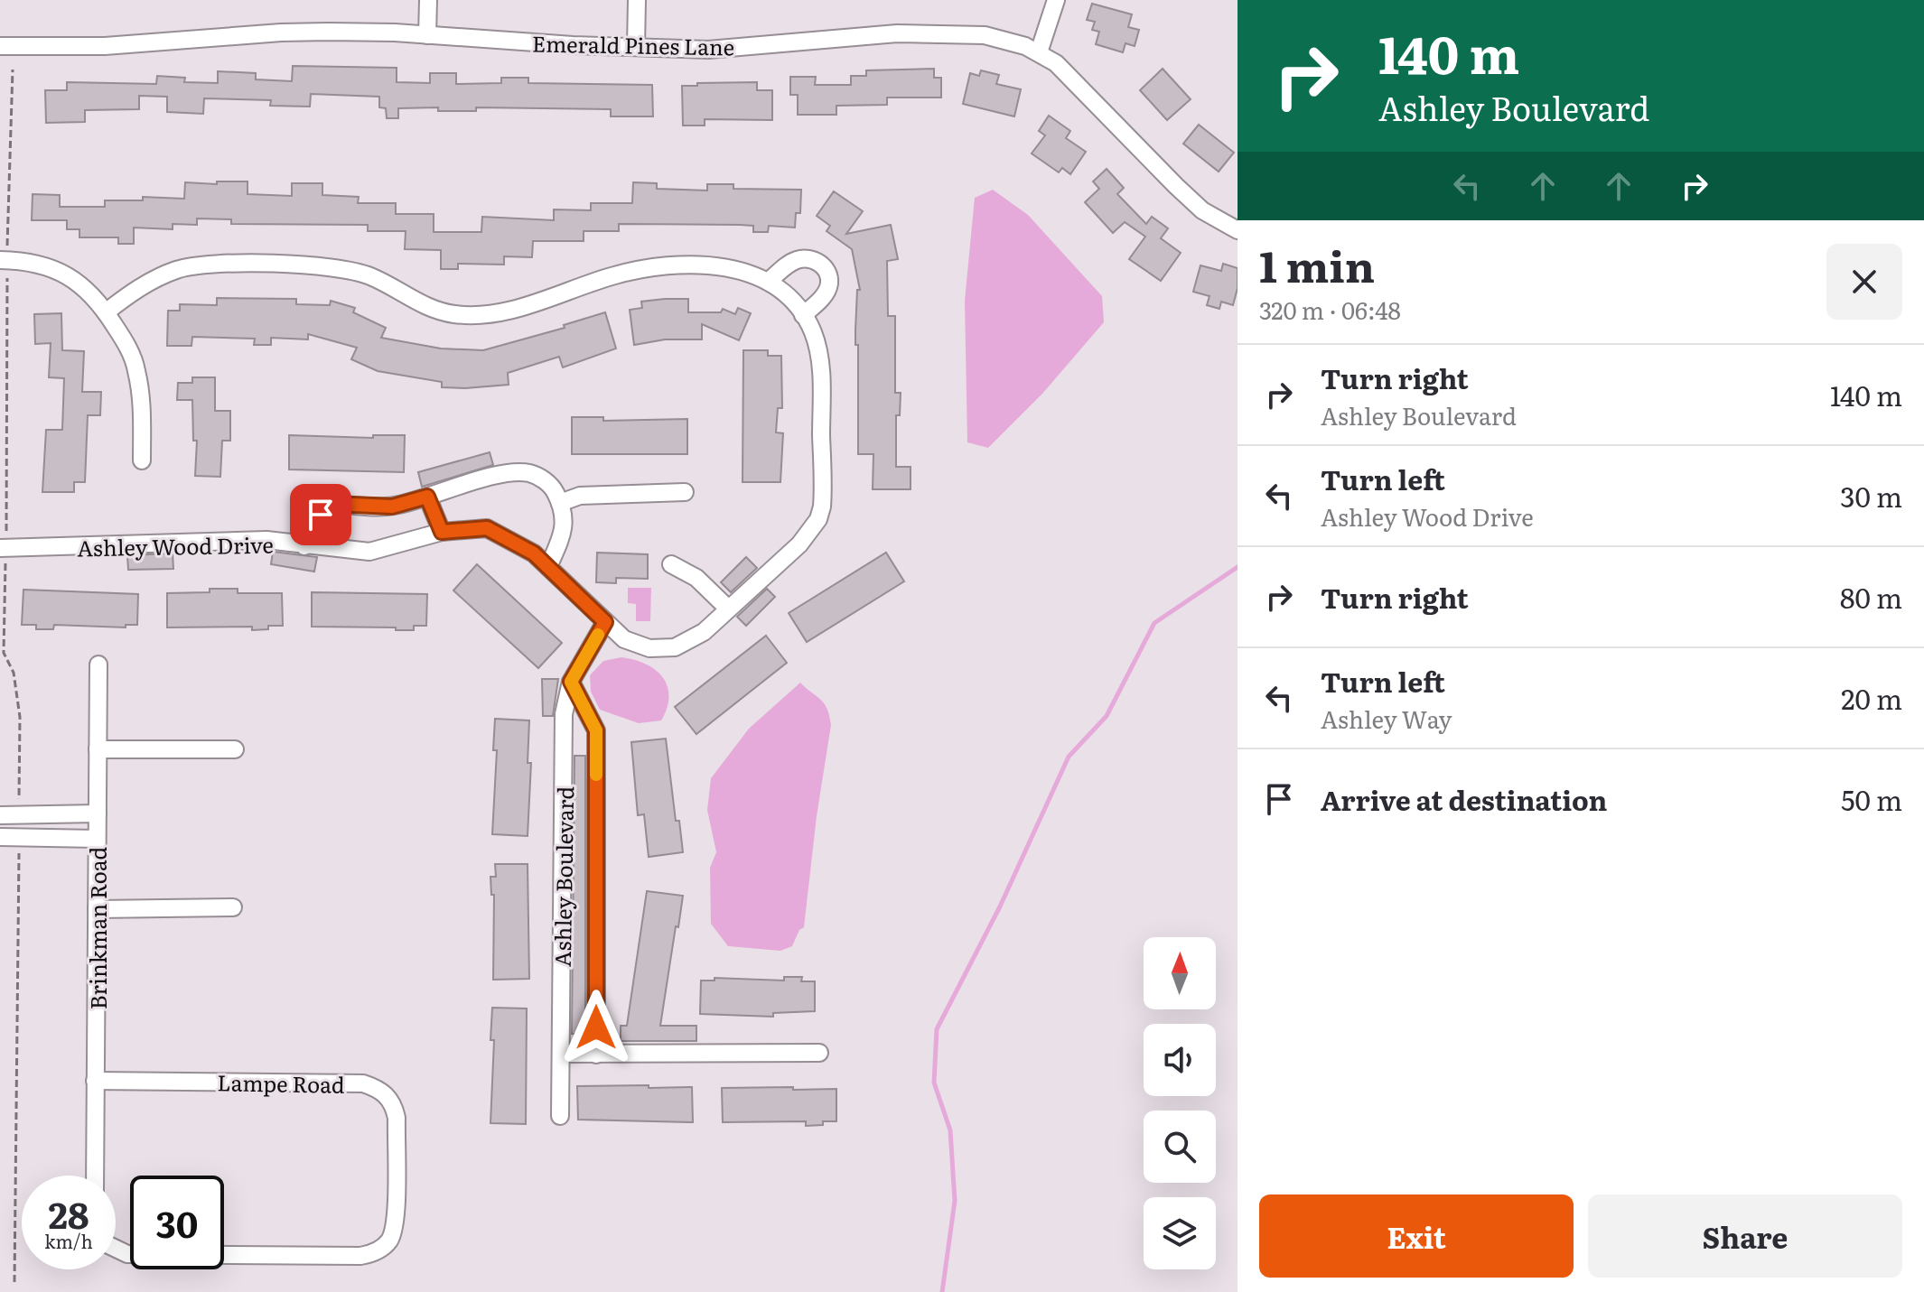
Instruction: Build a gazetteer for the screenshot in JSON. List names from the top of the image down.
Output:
{
  "streets": {
    "street": [
      "Emerald Pines Lane",
      "Ashley Wood Drive",
      "Ashley Boulevard",
      "Brinkman Road",
      "Lampe Road"
    ]
  },
  "crossings": [
    ["Ashley Wood Drive", "Ashley Boulevard"],
    ["Brinkman Road", "Lampe Road"]
  ],
  "north": "top",
  "page": {
    "turn": ["140 m", "Ashley Boulevard"],
    "heading": ["1 min", "320 m · 06:48"],
    "list": [
      {
        "name": "Turn right",
        "note": "Ashley Boulevard",
        "value": "140 m"
      },
      {
        "name": "Turn left",
        "note": "Ashley Wood Drive",
        "value": "30 m"
      },
      {
        "name": "Turn right",
        "value": "80 m"
      },
      {
        "name": "Turn left",
        "note": "Ashley Way",
        "value": "20 m"
      },
      {
        "name": "Arrive at destination",
        "value": "50 m"
      }
    ],
    "speed": "28 km/h",
    "limit": "30",
    "buttons": ["Exit", "Share"]
  }
}
